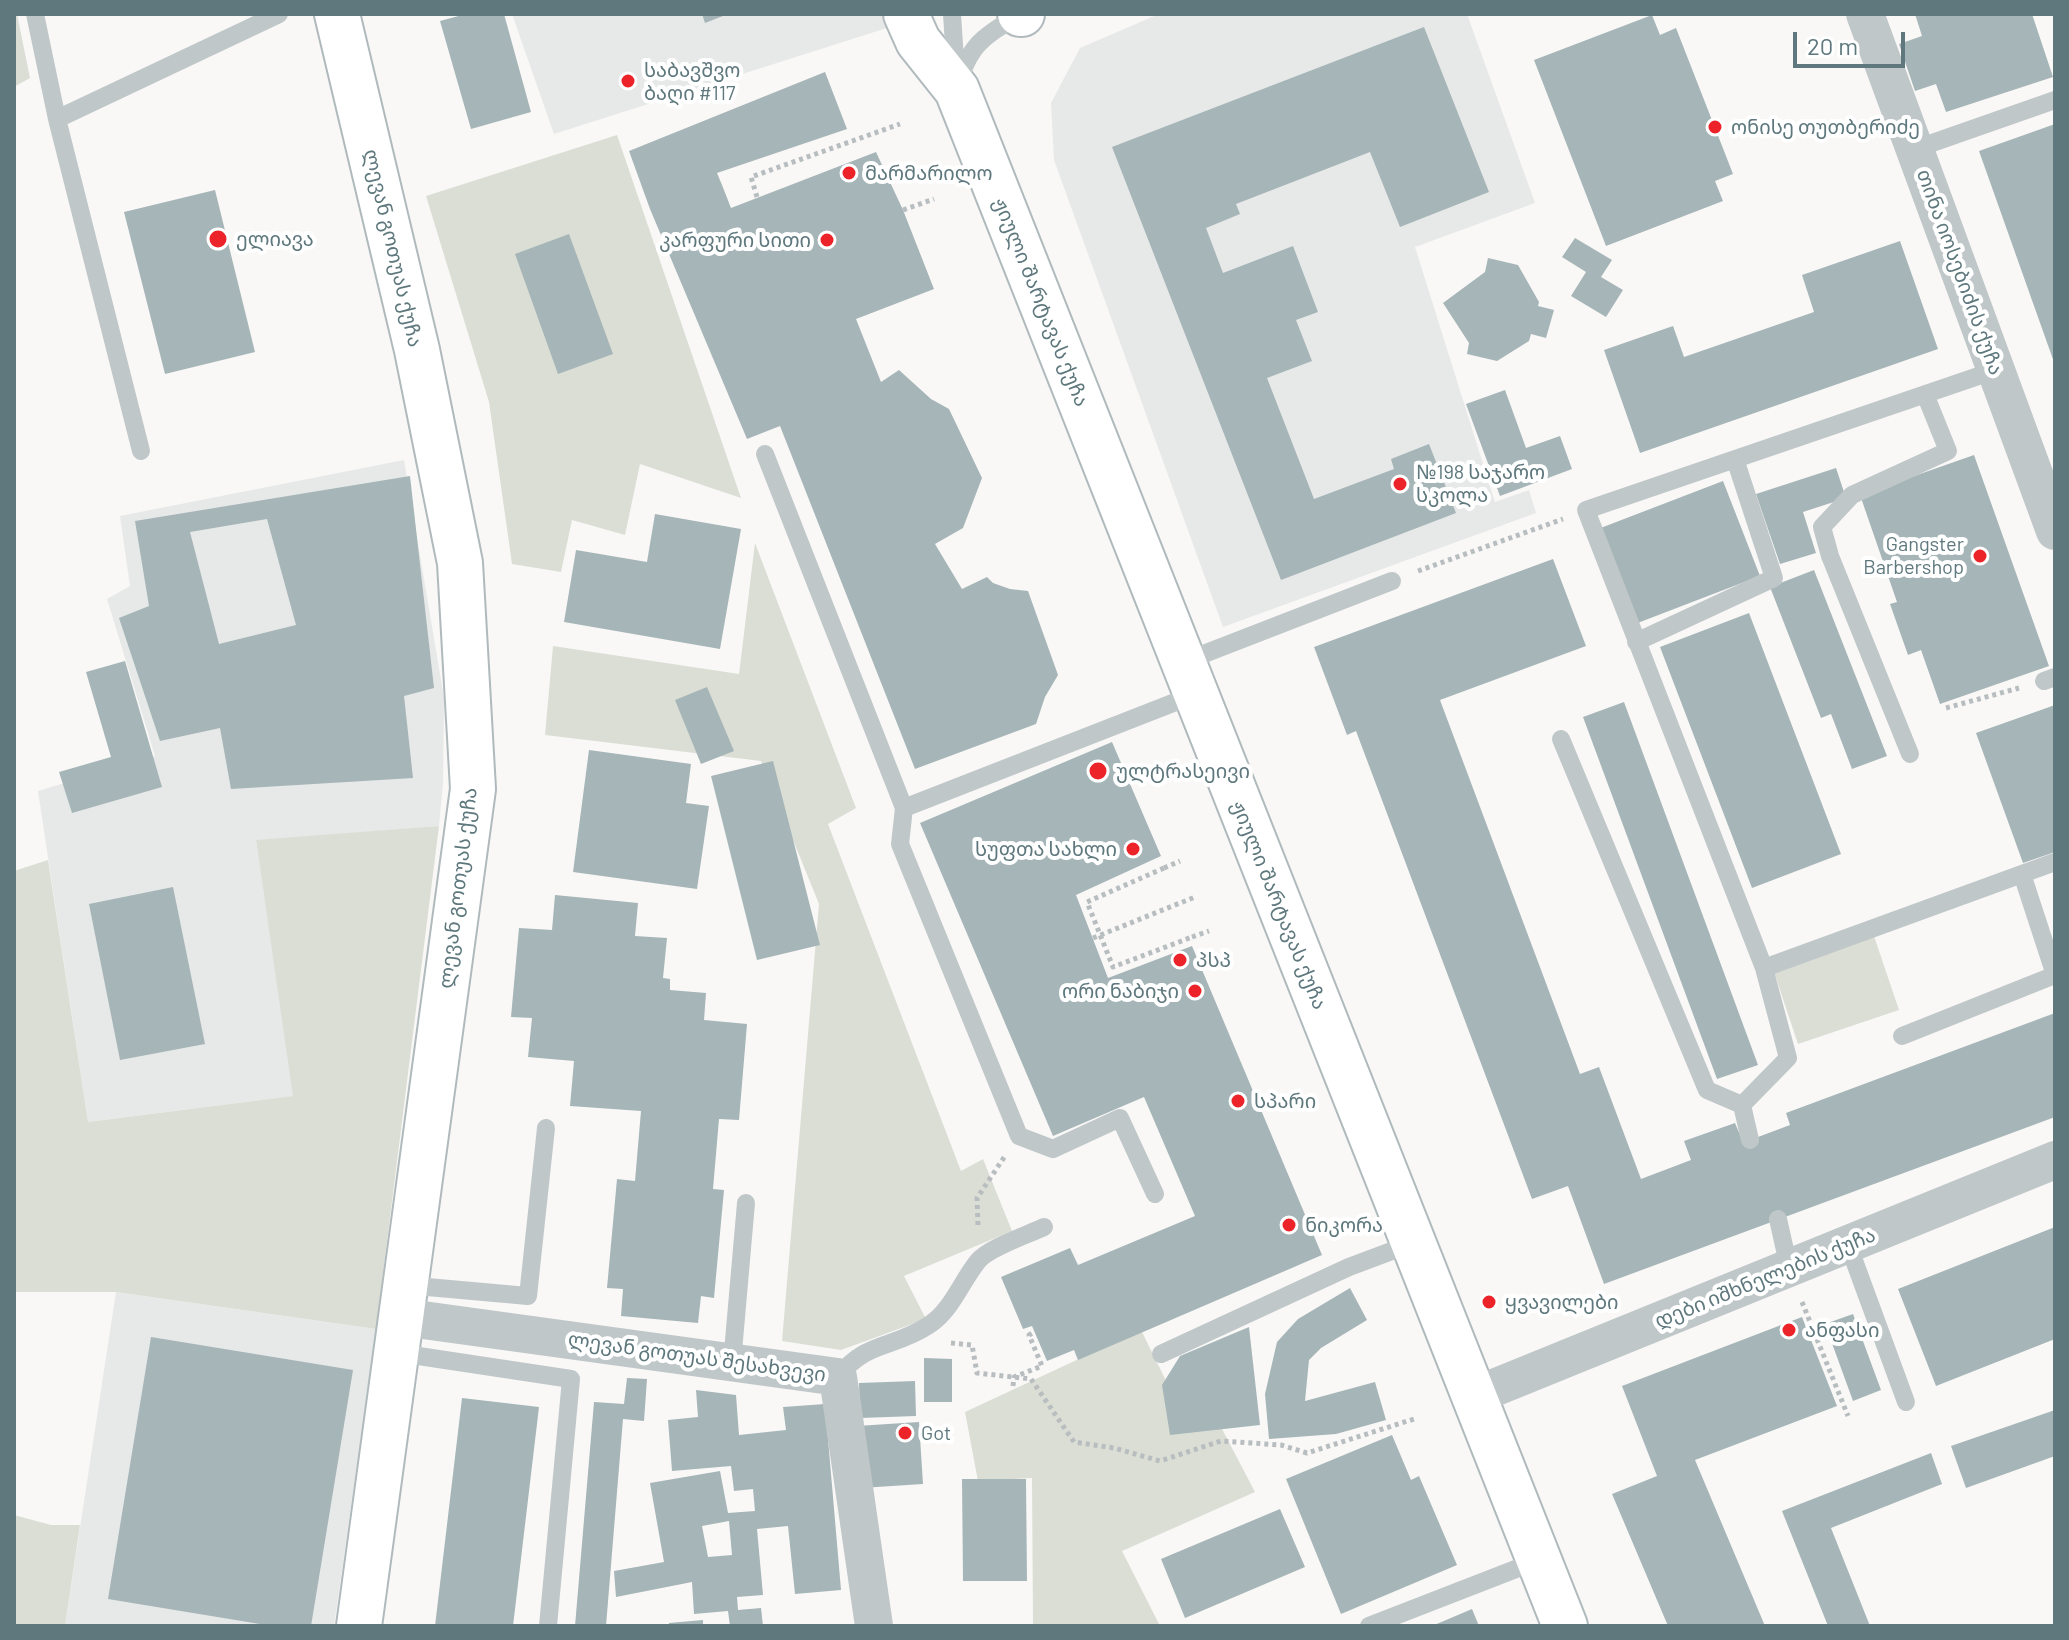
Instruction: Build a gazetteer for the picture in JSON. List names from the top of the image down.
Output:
{
  "streets": {
    "main road": ["ლევან გოთუას ქუჩა", "ჟიული შარტავას ქუჩა"],
    "street": ["თინა იოსებიძის ქუჩა", "დები იშხნელების ქუჩა", "ლევან გოთუას შესახვევი"]
  },
  "crossings": [
    ["ლევან გოთუას ქუჩა", "ლევან გოთუას შესახვევი"],
    ["ჟიული შარტავას ქუჩა", "დები იშხნელების ქუჩა"]
  ],
  "places": [
    "საბავშვო ბაღი #117",
    "ონისე თუთბერიძე",
    "მარმარილო",
    "ელიავა",
    "კარფური სითი",
    "№198 საჯარო სკოლა",
    "Gangster Barbershop",
    "ულტრასეივი",
    "სუფთა სახლი",
    "პსპ",
    "ორი ნაბიჯი",
    "სპარი",
    "ნიკორა",
    "ყვავილები",
    "ანფასი",
    "Got"
  ],
  "scale_bar": "20 m"
}
